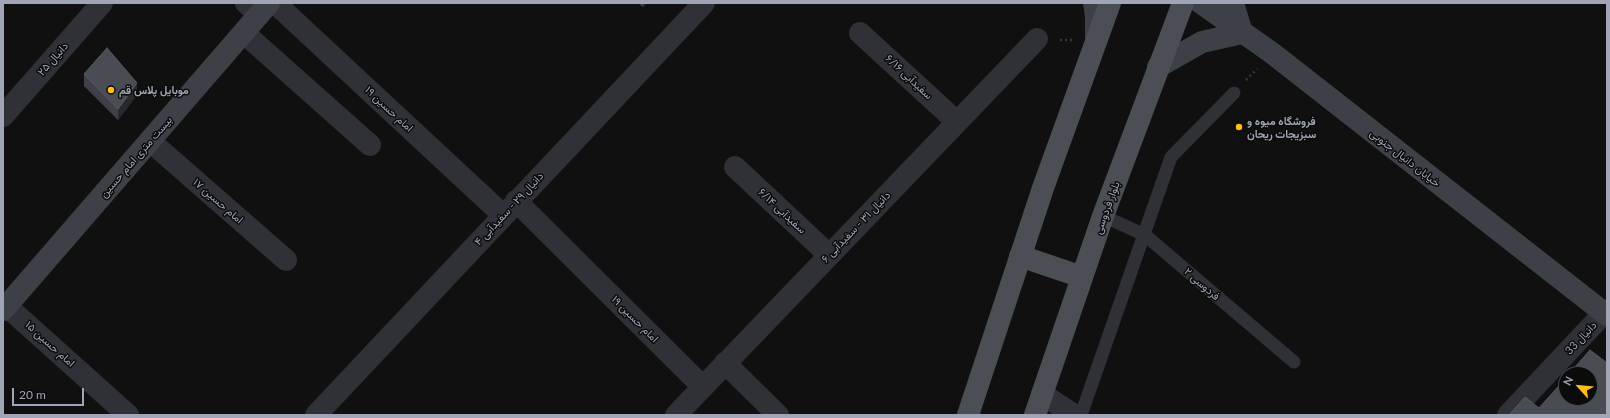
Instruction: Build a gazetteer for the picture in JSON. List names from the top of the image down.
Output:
{
  "streets": {
    "main road": ["بیست متری امام حسین", "خیابان دانیال جنوبی", "بلوار فردوسی"],
    "street": [
      "دانیال ۲۵",
      "سفیدآبی ۶/۱۶",
      "امام حسین ۱۹",
      "امام حسین ۱۷",
      "دانیال ۲۹ - سفیدآبی ۴",
      "سفیدآبی ۶/۱۴",
      "دانیال ۳۱ - سفیدآبی ۶",
      "دانیال 33",
      "امام حسین ۱۵"
    ],
    "lane": ["فردوسی ۲"]
  },
  "crossings": [
    ["سفیدآبی ۶/۱۶", "دانیال ۳۱ - سفیدآبی ۶"],
    ["امام حسین ۱۹", "بیست متری امام حسین"],
    ["امام حسین ۱۹", "دانیال ۲۹ - سفیدآبی ۴"],
    ["امام حسین ۱۹", "دانیال ۳۱ - سفیدآبی ۶"],
    ["بیست متری امام حسین", "امام حسین ۱۷"],
    ["بیست متری امام حسین", "امام حسین ۱۵"],
    ["خیابان دانیال جنوبی", "دانیال 33"],
    ["بلوار فردوسی", "فردوسی ۲"],
    ["سفیدآبی ۶/۱۴", "دانیال ۳۱ - سفیدآبی ۶"]
  ],
  "places": ["موبایل پلاس قم", "فروشگاه میوه و سبزیجات ریحان"],
  "scale_bar": "20 m",
  "north": "top left"
}
